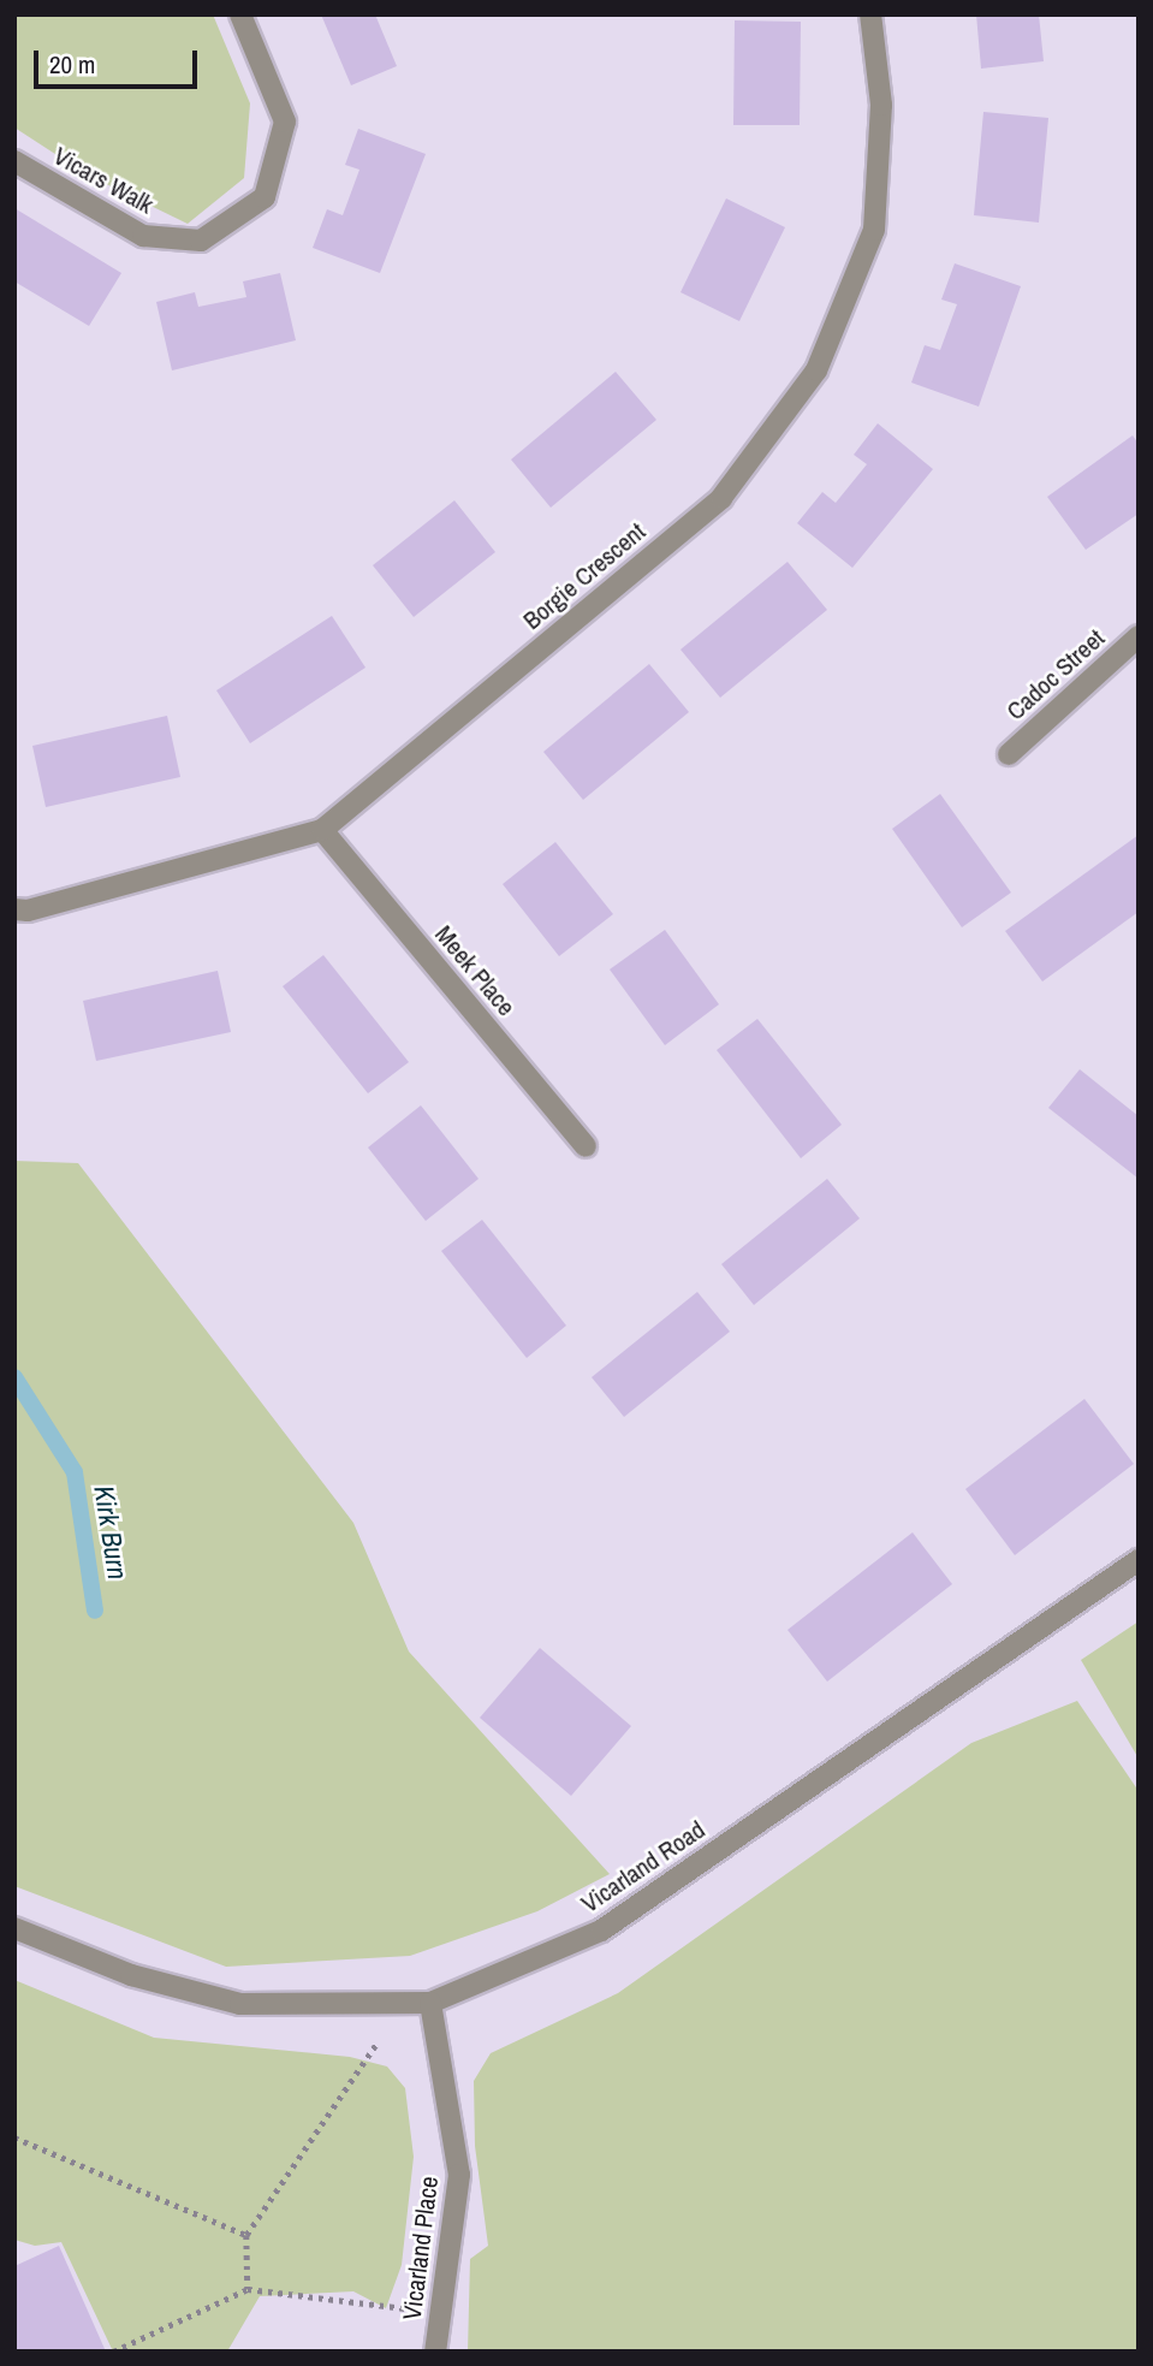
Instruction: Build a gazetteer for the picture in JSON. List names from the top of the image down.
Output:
{
  "streets": {
    "street": [
      "Vicars Walk",
      "Borgie Crescent",
      "Cadoc Street",
      "Meek Place",
      "Vicarland Road",
      "Vicarland Place"
    ]
  },
  "crossings": [
    ["Borgie Crescent", "Meek Place"],
    ["Vicarland Road", "Vicarland Place"]
  ],
  "water": ["Kirk Burn"],
  "scale_bar": "20 m"
}
